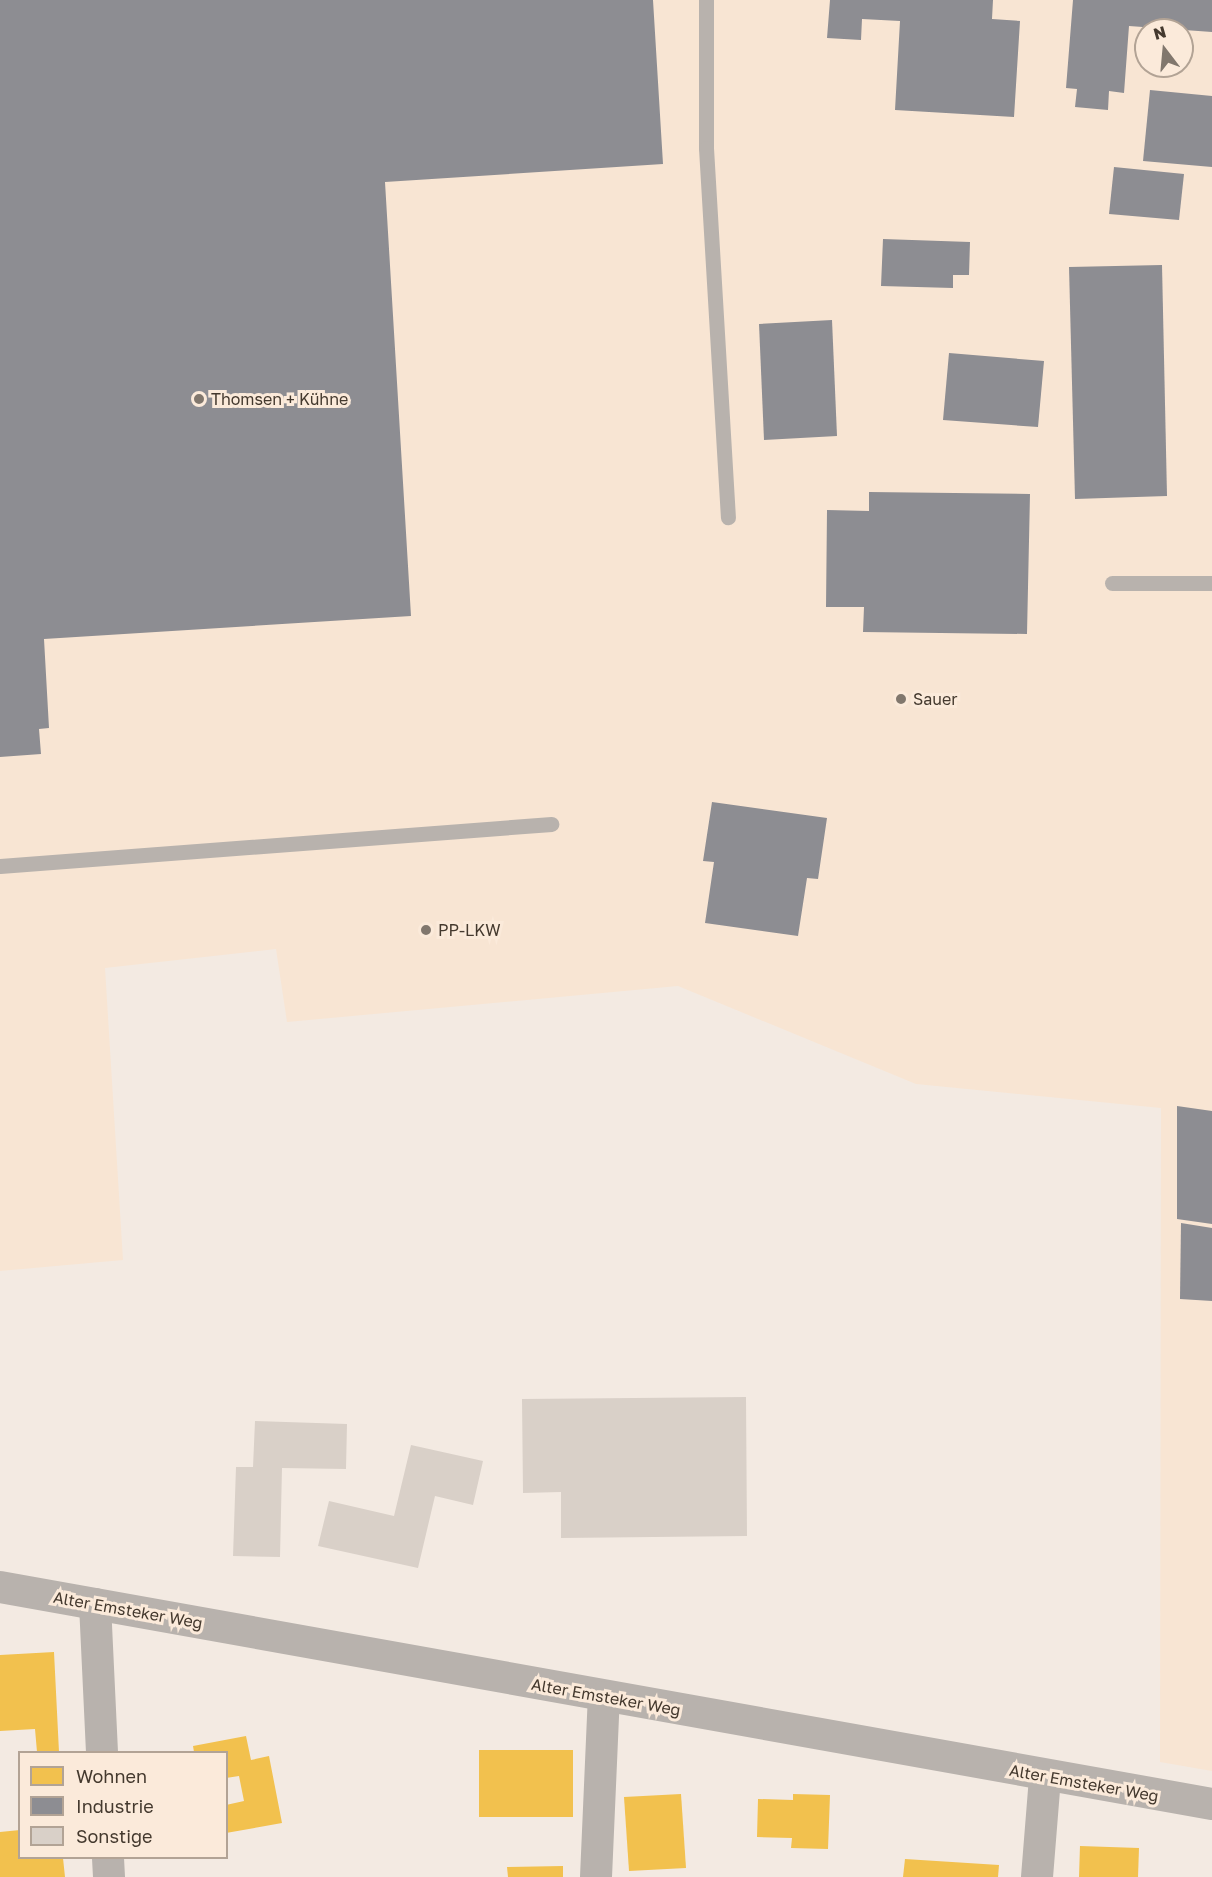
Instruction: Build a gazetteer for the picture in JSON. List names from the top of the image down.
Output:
{
  "streets": {
    "street": ["Alter Emsteker Weg"]
  },
  "places": ["Thomsen + Kühne", "Sauer", "PP-LKW"],
  "legend": ["Wohnen", "Industrie", "Sonstige"],
  "north": "top"
}
